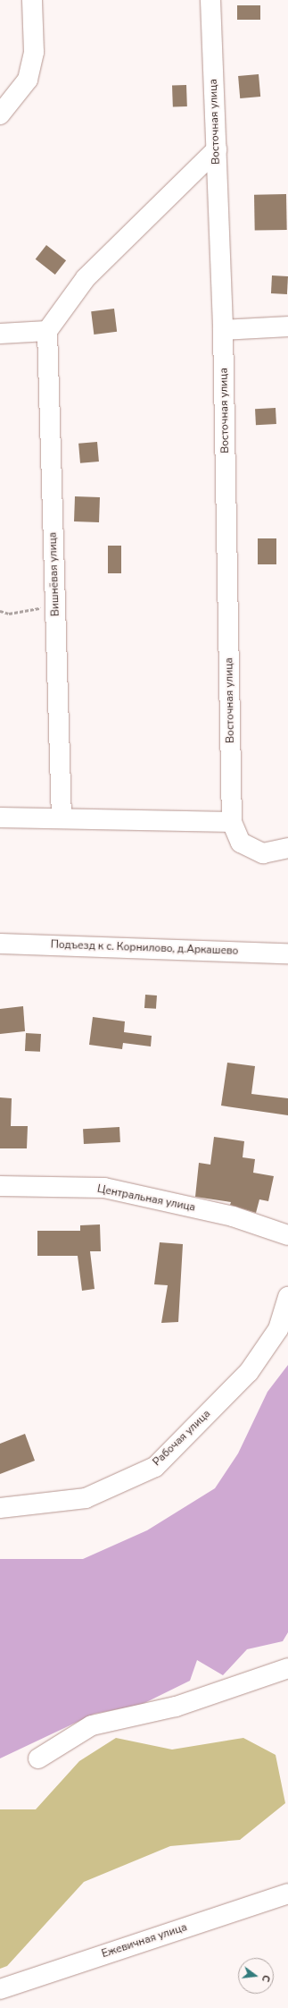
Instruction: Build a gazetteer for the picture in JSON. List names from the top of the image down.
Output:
{
  "streets": {
    "street": [
      "Восточная улица",
      "Вишнёвая улица",
      "Подъезд к с. Корнилово, д.Аркашево",
      "Центральная улица",
      "Рабочая улица",
      "Ежевичная улица"
    ]
  },
  "north": "right"
}
